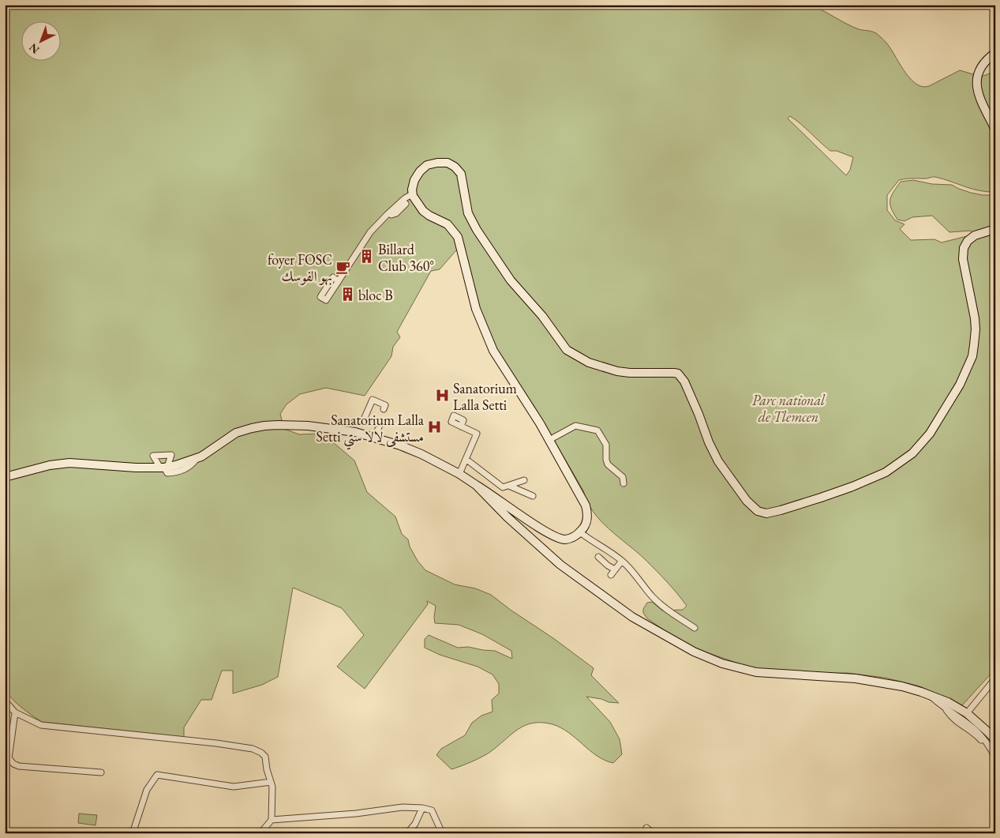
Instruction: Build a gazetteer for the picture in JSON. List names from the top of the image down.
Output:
{
  "parks": ["Parc national de Tlemcen"],
  "places": {
    "building": ["Billard Club 360°", "bloc B"],
    "cafe": ["foyer FOSC بهو الفوسك"],
    "hospital": ["Sanatorium Lalla Setti", "Sanatorium Lalla Setti مستشفى لالا ستي"]
  },
  "north": "bottom left"
}
